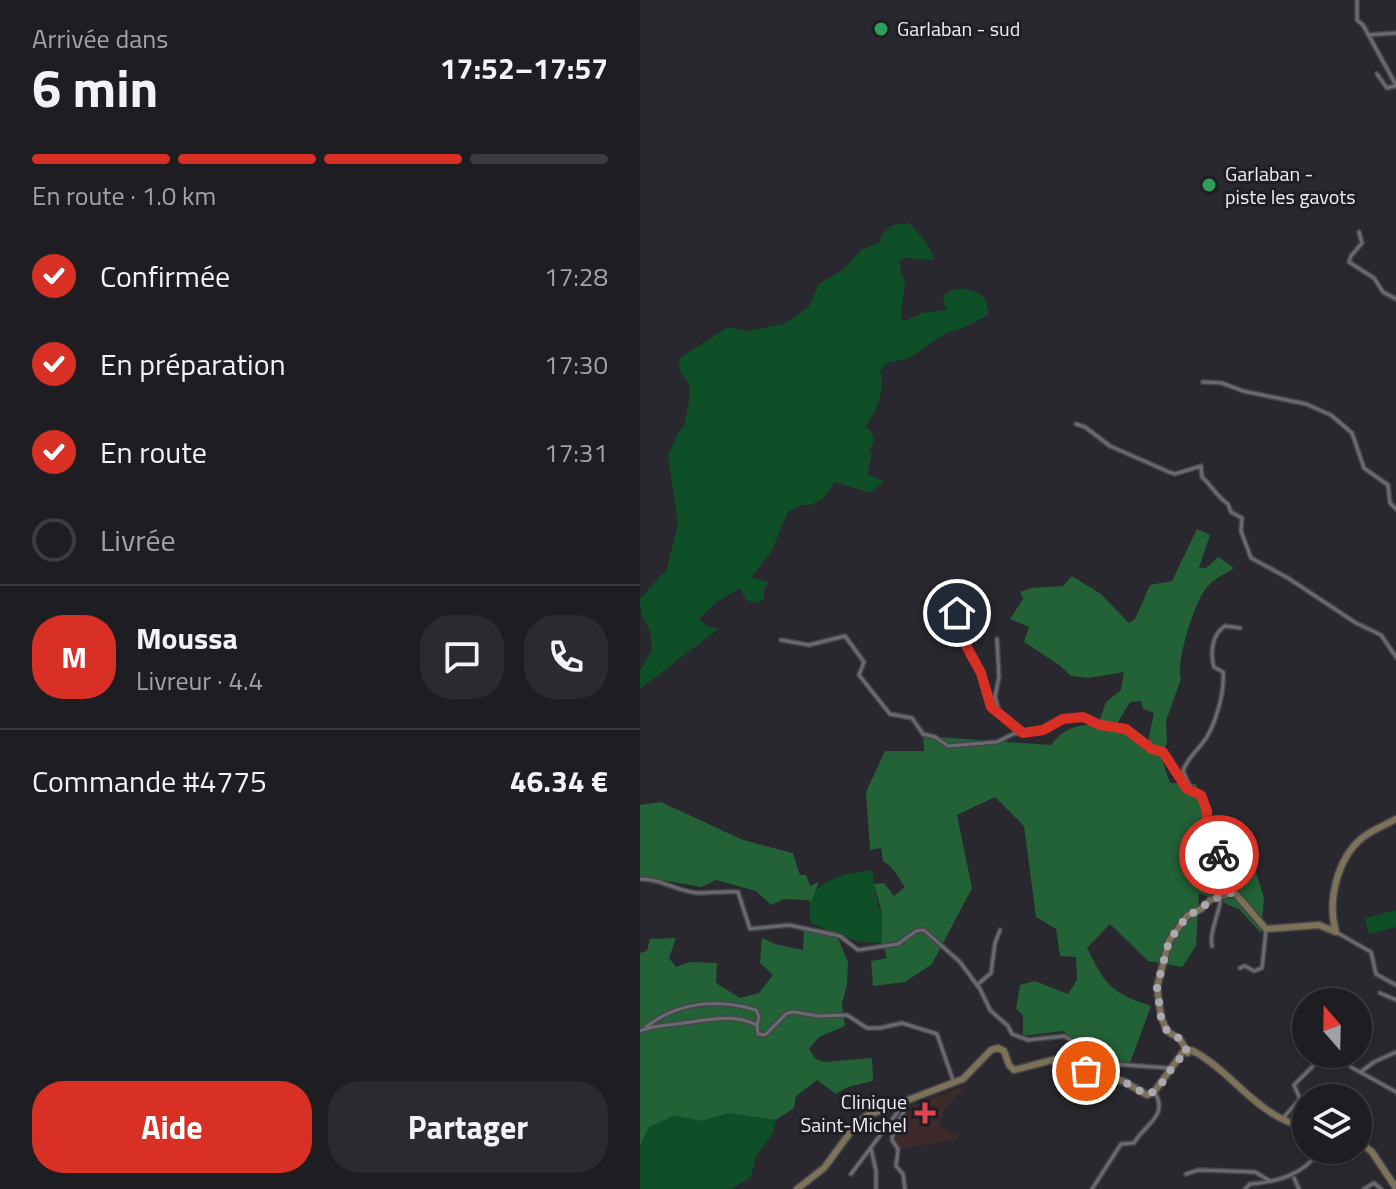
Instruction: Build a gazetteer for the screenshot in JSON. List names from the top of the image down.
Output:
{
  "places": {
    "other": ["Garlaban - sud", "Garlaban - piste les gavots"],
    "health": ["Clinique Saint-Michel"]
  },
  "north": "top",
  "page": {
    "heading": ["6 min", "Arrivée dans", "17:52–17:57"],
    "panel": [
      "Moussa",
      "Livreur · 4.4",
      "Commande #4775",
      "46.34 €"
    ],
    "bar": "En route · 1.0 km",
    "list": [
      ["Confirmée", "17:28"],
      ["En préparation", "17:30"],
      ["En route", "17:31"],
      "Livrée"
    ],
    "round": "M",
    "buttons": ["Aide", "Partager"]
  }
}
